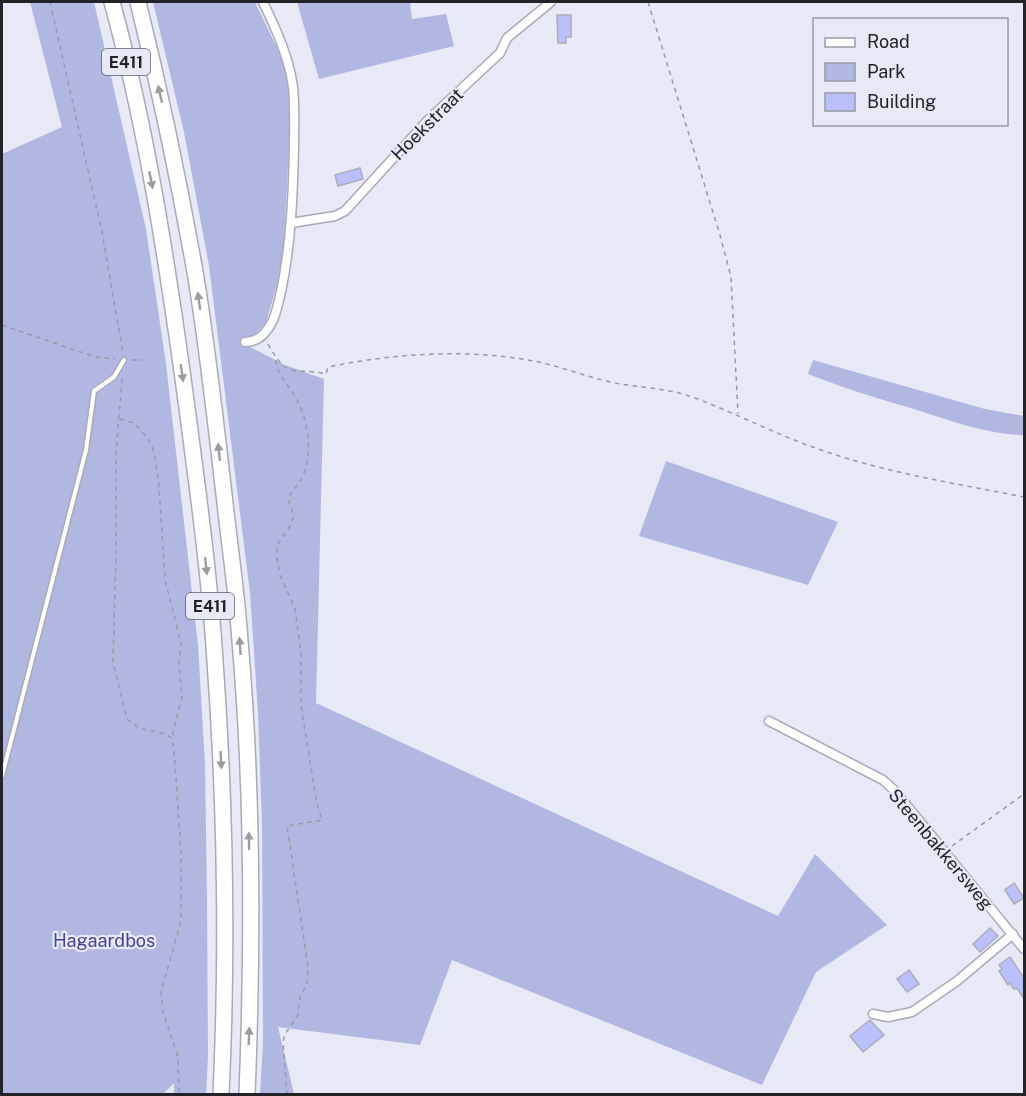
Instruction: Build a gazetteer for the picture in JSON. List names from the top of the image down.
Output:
{
  "streets": {
    "highway": ["E411"],
    "street": ["Hoekstraat", "Steenbakkersweg"]
  },
  "parks": ["Hagaardbos"],
  "legend": ["Road", "Park", "Building"]
}
